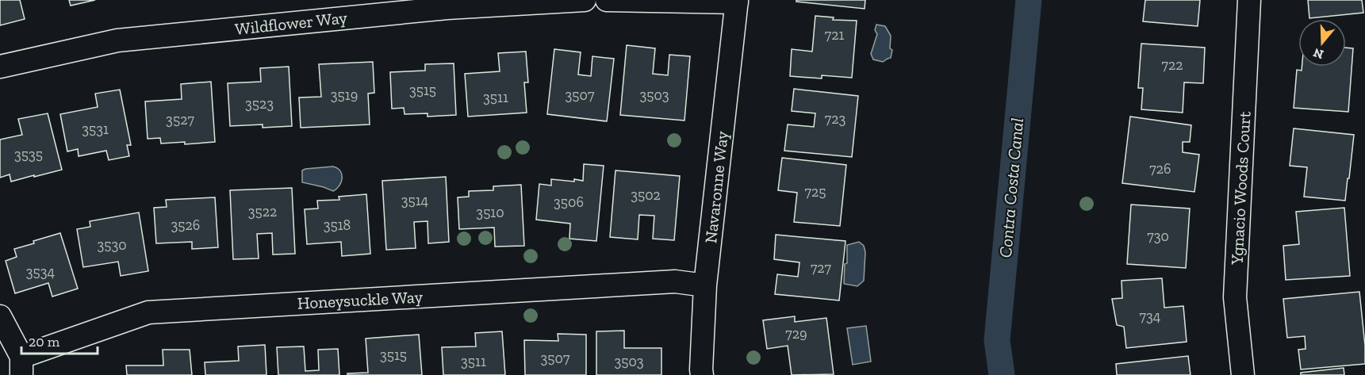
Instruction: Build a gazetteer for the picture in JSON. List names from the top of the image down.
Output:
{
  "streets": {
    "street": [
      "Wildflower Way",
      "Navaronne Way",
      "Ygnacio Woods Court",
      "Honeysuckle Way"
    ]
  },
  "crossings": [
    ["Navaronne Way", "Honeysuckle Way"]
  ],
  "water": ["Contra Costa Canal"],
  "house_numbers": [
    "721",
    "722",
    "3515",
    "3519",
    "3507",
    "3503",
    "3511",
    "3523",
    "723",
    "3527",
    "3531",
    "3535",
    "726",
    "725",
    "3502",
    "3514",
    "3506",
    "3522",
    "3510",
    "3526",
    "3518",
    "730",
    "3530",
    "727",
    "3534",
    "734",
    "729",
    "3515",
    "3507",
    "3511",
    "3503"
  ],
  "scale_bar": "20 m",
  "north": "bottom"
}
